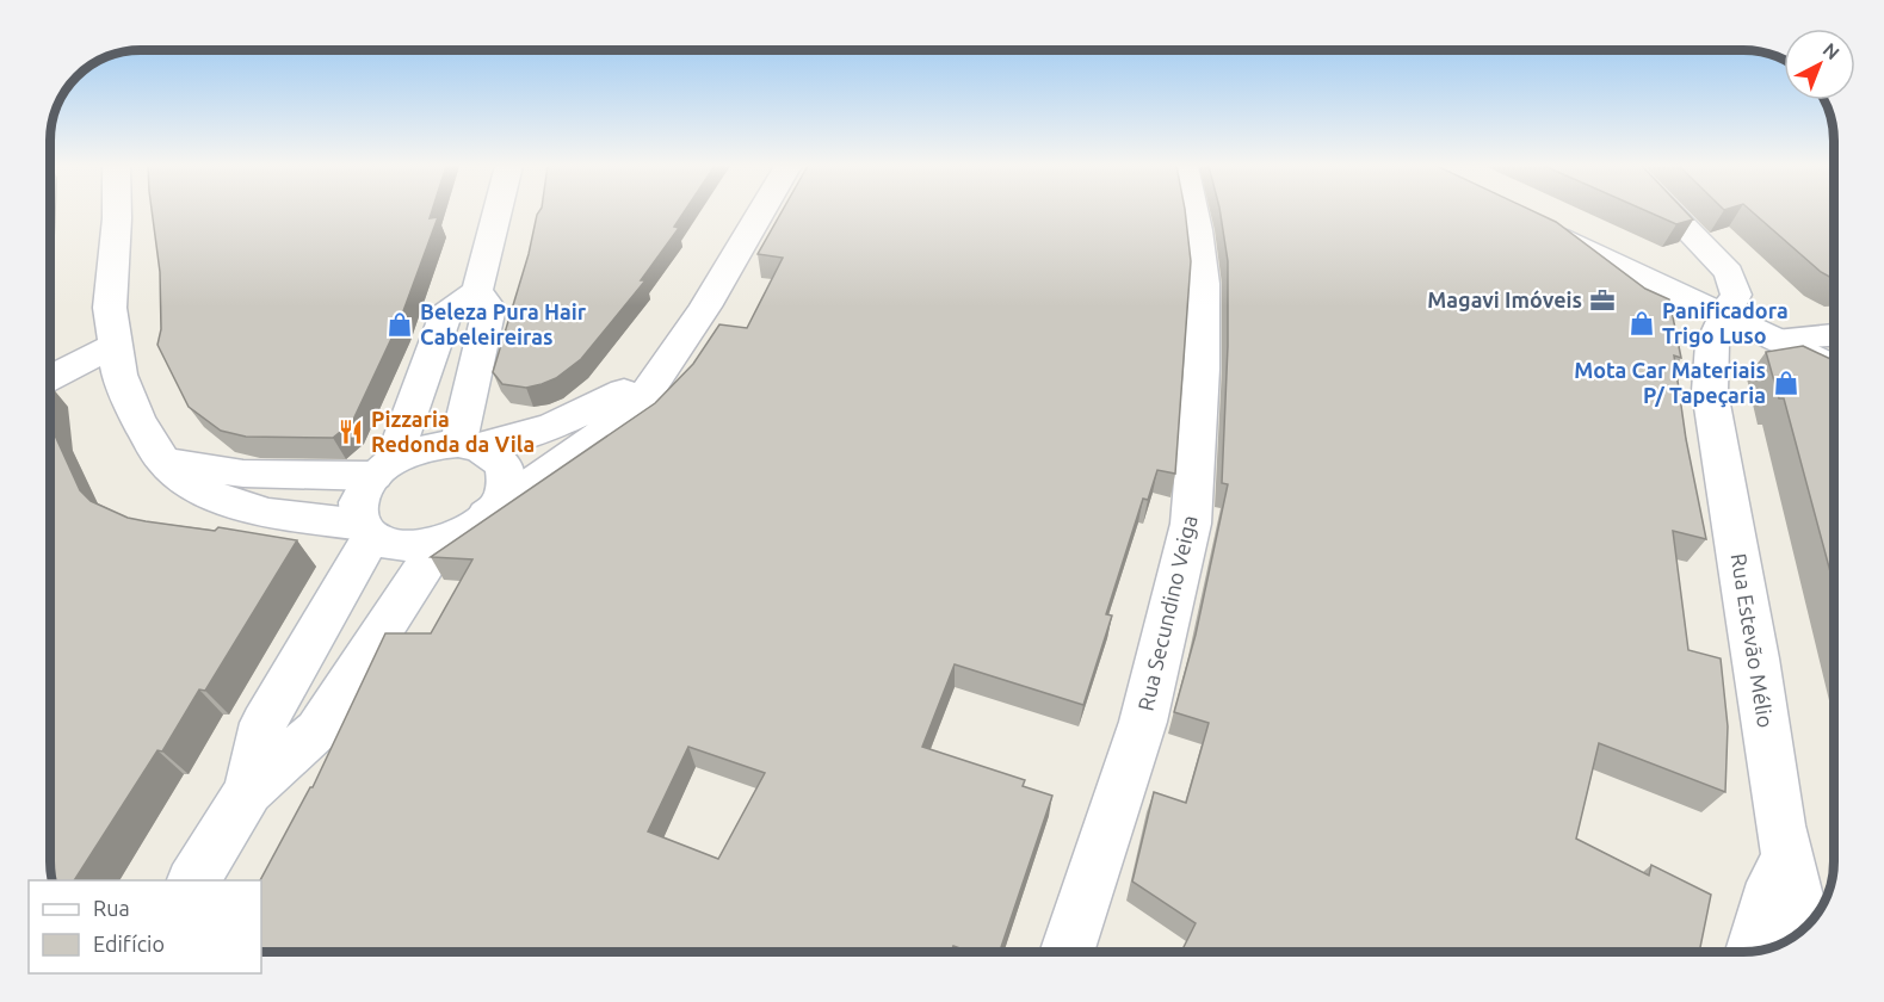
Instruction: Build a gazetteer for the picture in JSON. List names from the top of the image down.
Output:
{
  "streets": {
    "street": ["Rua Secundino Veiga", "Rua Estevão Mélio"]
  },
  "places": {
    "office": ["Magavi Imóveis"],
    "shop": ["Panificadora Trigo Luso", "Beleza Pura Hair Cabeleireiras", "Mota Car Materiais P/ Tapeçaria"],
    "restaurant": ["Pizzaria Redonda da Vila"]
  },
  "legend": ["Rua", "Edifício"],
  "north": "top right"
}
